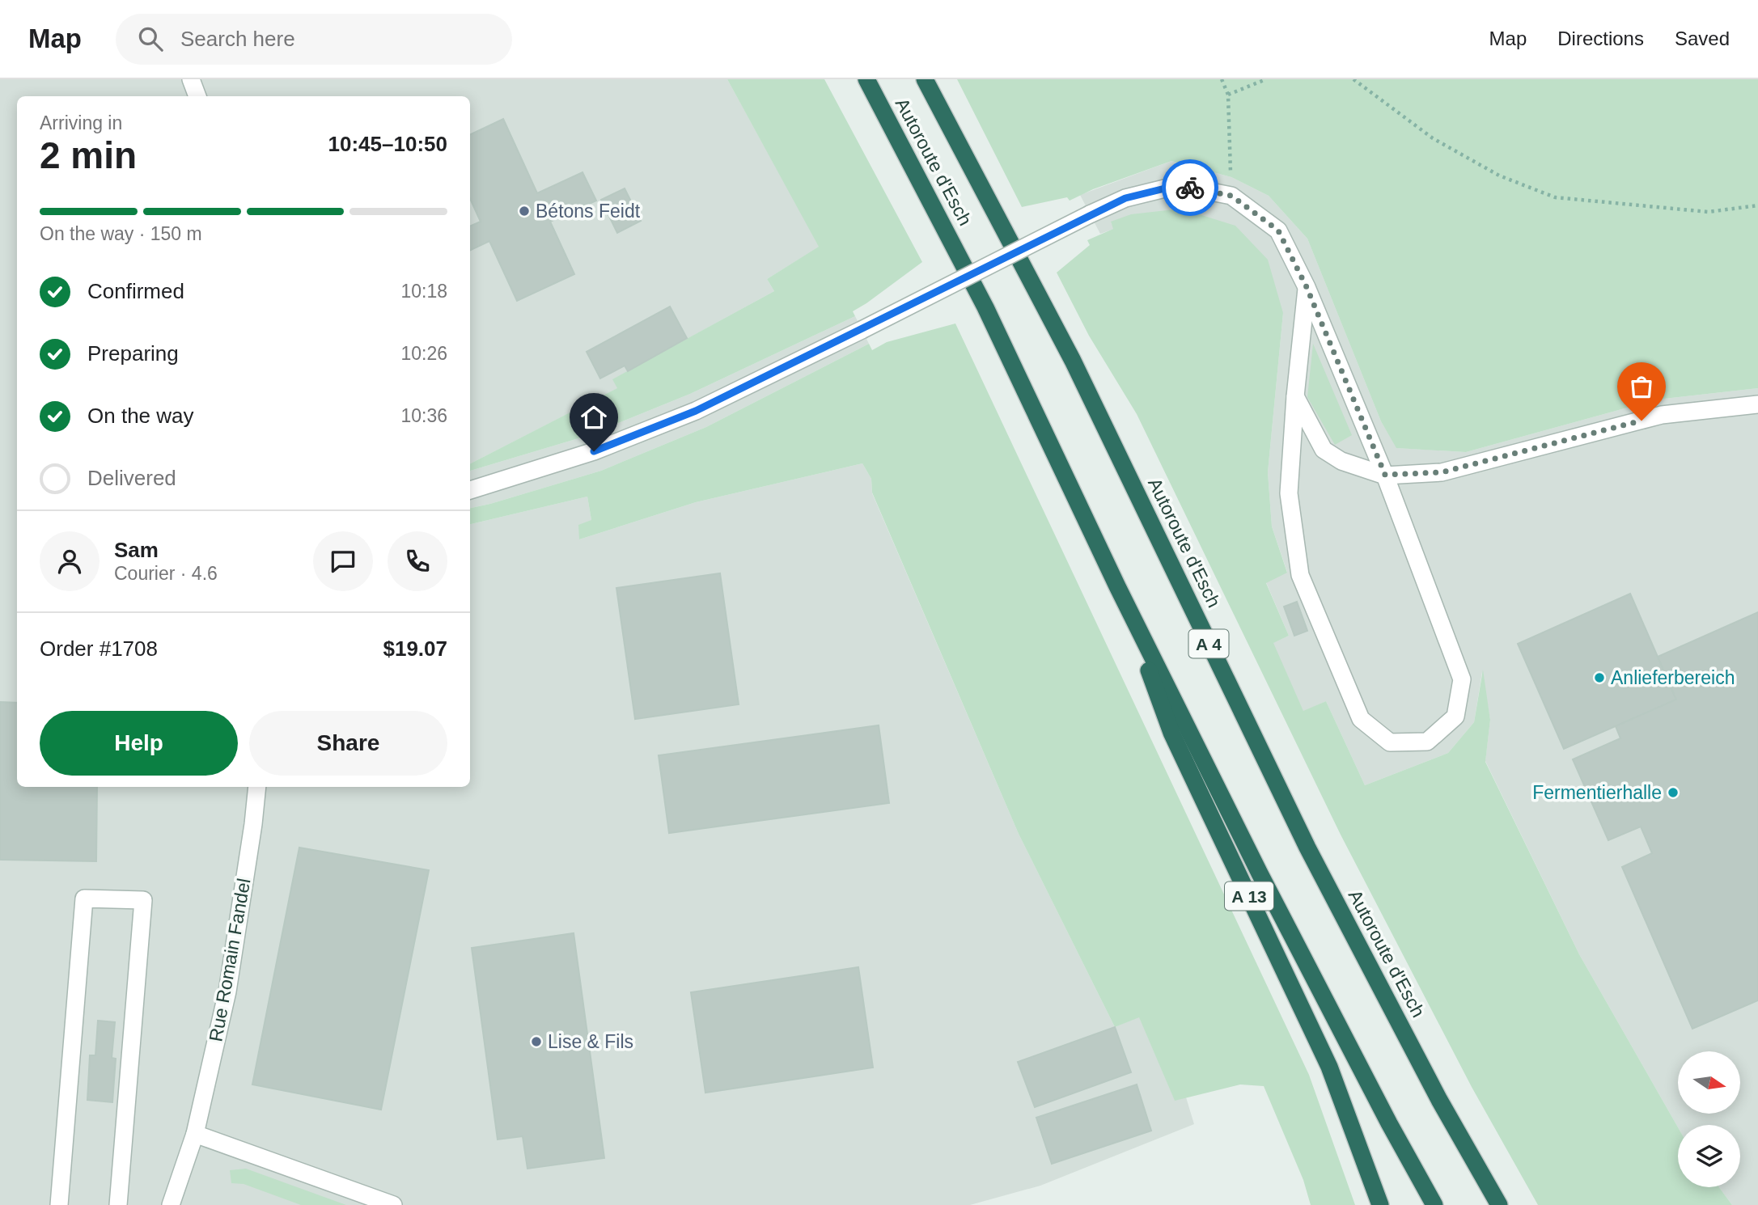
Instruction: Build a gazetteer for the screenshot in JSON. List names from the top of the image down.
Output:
{
  "streets": {
    "highway": ["Autoroute d'Esch", "A 4", "A 13"],
    "street": ["Rue Romain Fandel"]
  },
  "crossings": [
    ["Autoroute d'Esch", "A 13"]
  ],
  "places": [
    "Bétons Feidt",
    "Anlieferbereich",
    "Fermentierhalle",
    "Lise & Fils"
  ],
  "north": "right",
  "page": {
    "header": "Map",
    "search": "Search here",
    "nav": ["Map", "Directions", "Saved"],
    "heading": ["2 min", "Arriving in", "10:45–10:50"],
    "panel": [
      "Sam",
      "Courier · 4.6",
      "Order #1708",
      "$19.07"
    ],
    "bar": "On the way · 150 m",
    "list": [
      ["Confirmed", "10:18"],
      ["Preparing", "10:26"],
      ["On the way", "10:36"],
      "Delivered"
    ],
    "buttons": ["Help", "Share"]
  }
}
